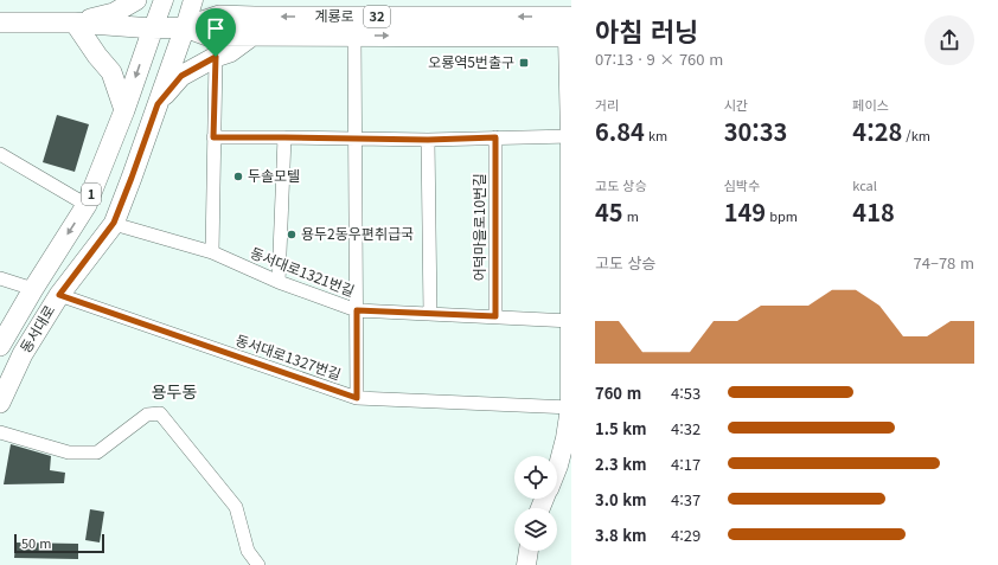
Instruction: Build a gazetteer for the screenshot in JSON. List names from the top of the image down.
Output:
{
  "streets": {
    "main road": [
      "계룡로",
      "32",
      "1",
      "동서대로"
    ],
    "street": ["어덕마을로10번길", "동서대로1321번길", "동서대로1327번길"]
  },
  "crossings": [
    ["계룡로", "동서대로"],
    ["어덕마을로10번길", "동서대로1321번길"],
    ["동서대로1321번길", "동서대로"],
    ["동서대로", "동서대로1327번길"]
  ],
  "districts": ["용두동"],
  "places": {
    "transit": ["오룡역5번출구"],
    "other": ["두솔모텔", "용두2동우편취급국"]
  },
  "scale_bar": "50 m",
  "page": {
    "heading": ["아침 러닝", "07:13 · 9 × 760 m"],
    "stats": [
      ["거리", "6.84 km"],
      ["시간", "30:33"],
      ["페이스", "4:28 /km"],
      ["고도 상승", "45 m"],
      ["심박수", "149 bpm"],
      ["kcal", "418"]
    ],
    "chart": ["고도 상승", "74–78 m"],
    "list": [
      {
        "name": "760 m",
        "note": "4:53"
      },
      {
        "name": "1.5 km",
        "note": "4:32"
      },
      {
        "name": "2.3 km",
        "note": "4:17"
      },
      {
        "name": "3.0 km",
        "note": "4:37"
      },
      {
        "name": "3.8 km",
        "note": "4:29"
      }
    ],
    "scale": "50 m"
  }
}
